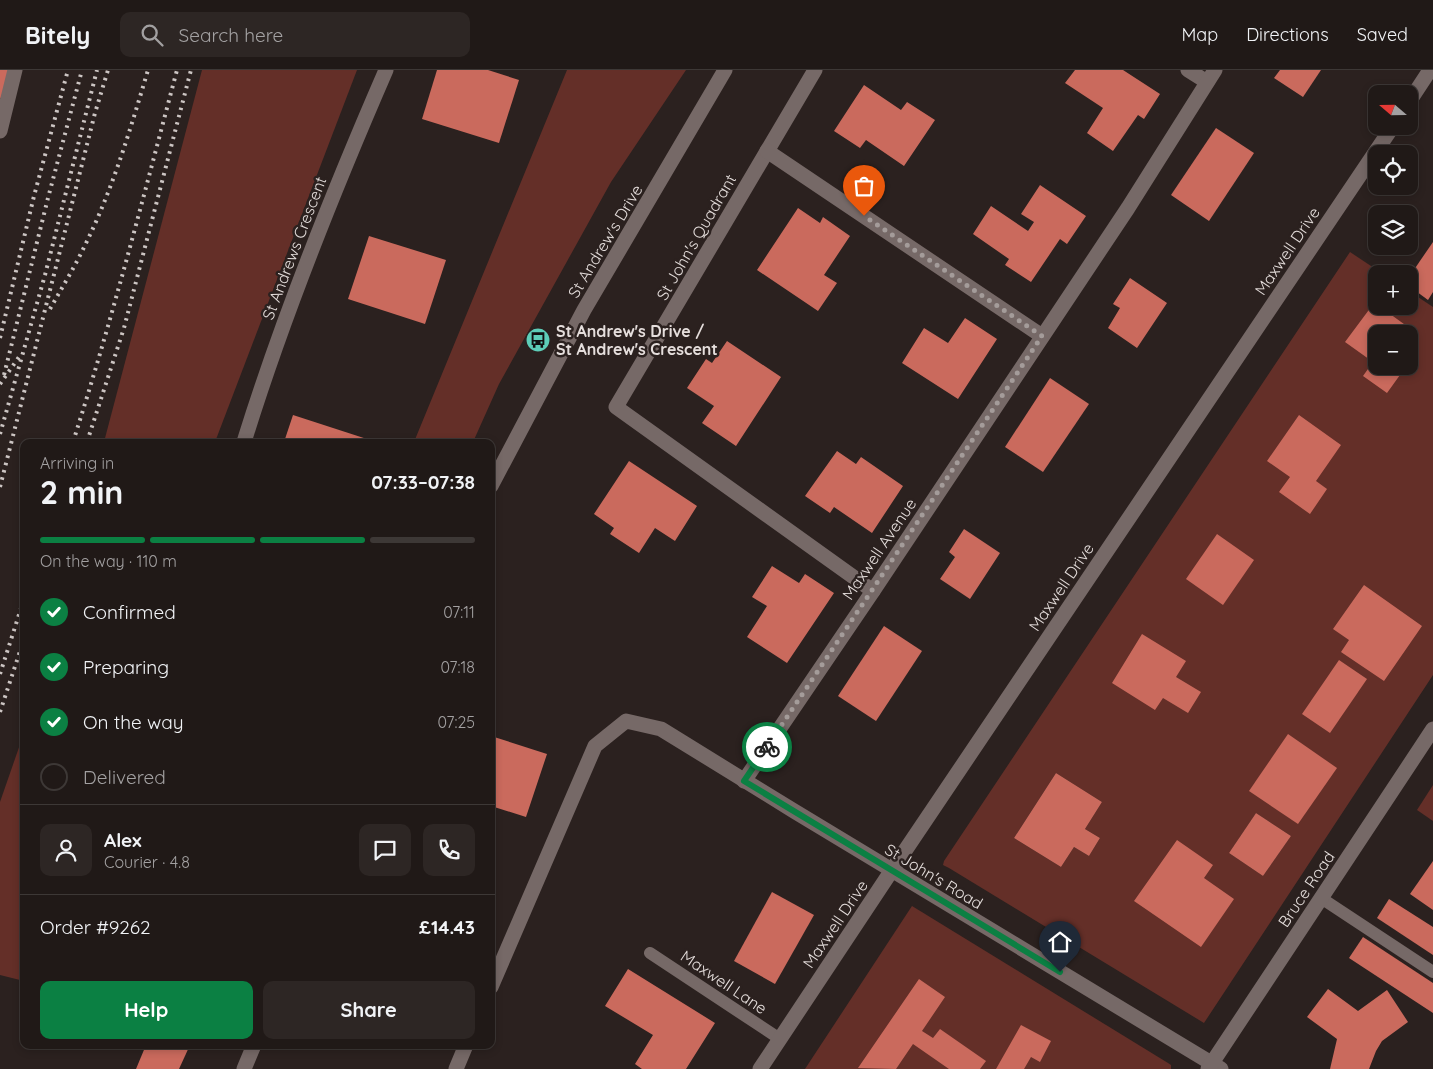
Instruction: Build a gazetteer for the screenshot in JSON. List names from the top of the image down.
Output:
{
  "streets": {
    "street": [
      "St John's Quadrant",
      "St Andrew's Drive",
      "St Andrews Crescent",
      "Maxwell Drive",
      "Maxwell Avenue",
      "St John's Road",
      "Bruce Road"
    ],
    "lane": ["Maxwell Lane"]
  },
  "crossings": [
    ["St John's Quadrant", "Maxwell Avenue"],
    ["Maxwell Drive", "St John's Road"],
    ["Maxwell Drive", "Maxwell Lane"],
    ["Maxwell Avenue", "St John's Road"],
    ["St John's Road", "Bruce Road"]
  ],
  "places": {
    "bus stop": ["St Andrew's Drive / St Andrew's Crescent"]
  },
  "north": "left",
  "page": {
    "header": "Bitely",
    "search": "Search here",
    "nav": ["Map", "Directions", "Saved"],
    "map_buttons": ["+", "−"],
    "heading": ["2 min", "Arriving in", "07:33–07:38"],
    "panel": [
      "Alex",
      "Courier · 4.8",
      "Order #9262",
      "£14.43"
    ],
    "bar": "On the way · 110 m",
    "list": [
      ["Confirmed", "07:11"],
      ["Preparing", "07:18"],
      ["On the way", "07:25"],
      "Delivered"
    ],
    "buttons": ["Help", "Share"]
  }
}
